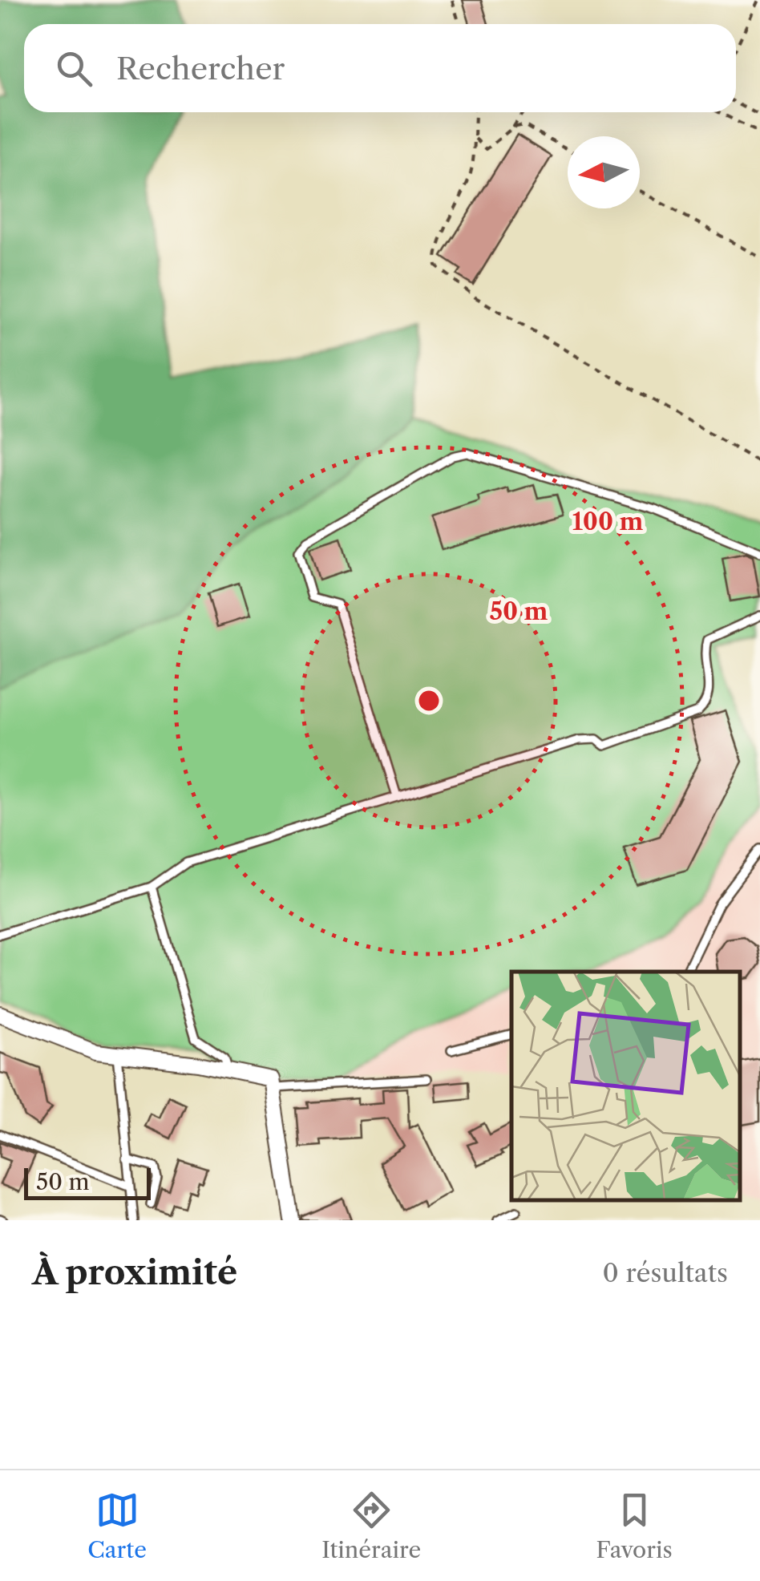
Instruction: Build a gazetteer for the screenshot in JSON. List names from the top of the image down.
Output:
{
  "scale_bar": "50 m",
  "north": "left",
  "page": {
    "search": "Rechercher",
    "scale": "50 m",
    "heading": ["À proximité", "0 résultats"],
    "nav": ["Carte", "Itinéraire", "Favoris"]
  },
  "rings": ["100 m", "50 m"]
}
